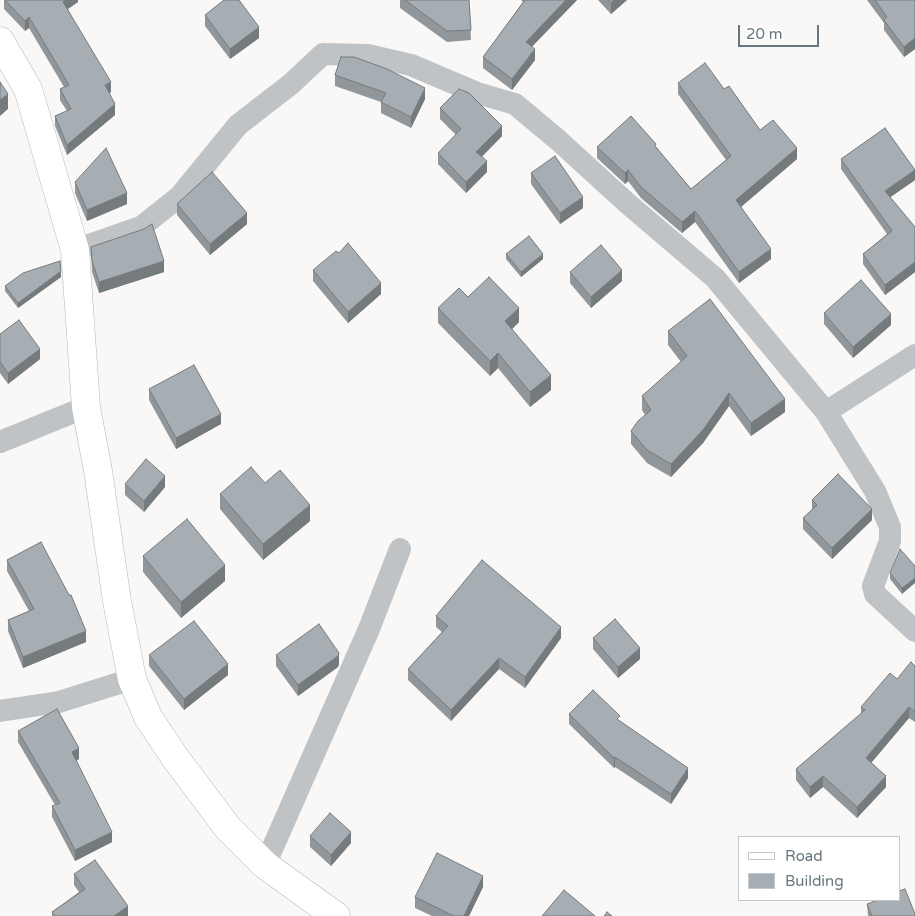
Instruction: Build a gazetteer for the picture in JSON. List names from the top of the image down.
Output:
{
  "legend": ["Road", "Building"],
  "scale_bar": "20 m"
}
